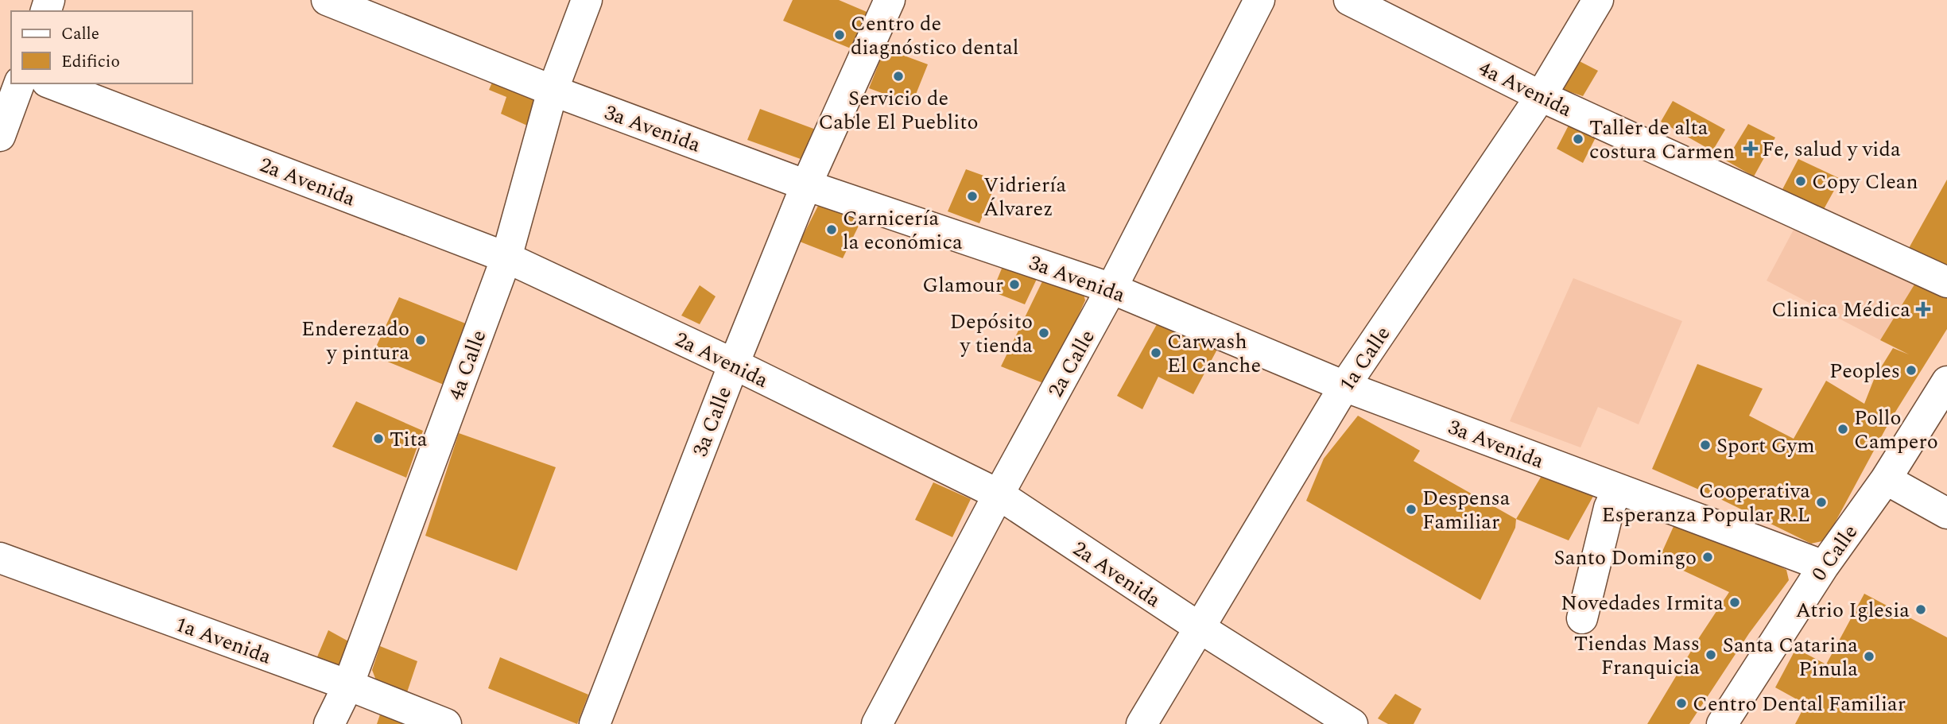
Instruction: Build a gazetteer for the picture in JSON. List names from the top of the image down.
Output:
{
  "streets": {
    "street": [
      "4a Avenida",
      "3a Avenida",
      "2a Avenida",
      "1a Calle",
      "2a Calle",
      "4a Calle",
      "3a Calle",
      "0 Calle",
      "1a Avenida"
    ]
  },
  "crossings": [
    ["4a Avenida", "1a Calle"],
    ["3a Avenida", "1a Calle"],
    ["3a Avenida", "2a Calle"],
    ["3a Avenida", "4a Calle"],
    ["3a Avenida", "3a Calle"],
    ["3a Avenida", "0 Calle"],
    ["2a Avenida", "1a Calle"],
    ["2a Avenida", "2a Calle"],
    ["2a Avenida", "4a Calle"],
    ["2a Avenida", "3a Calle"],
    ["4a Calle", "1a Avenida"]
  ],
  "places": {
    "other": [
      "Centro de diagnóstico dental",
      "Servicio de Cable El Pueblito",
      "Taller de alta costura Carmen",
      "Copy Clean",
      "Vidriería Álvarez",
      "Carnicería la económica",
      "Glamour",
      "Depósito y tienda",
      "Enderezado y pintura",
      "Carwash El Canche",
      "Peoples",
      "Pollo Campero",
      "Tita",
      "Sport Gym",
      "Cooperativa Esperanza Popular R.L",
      "Despensa Familiar",
      "Santo Domingo",
      "Novedades Irmita",
      "Atrio Iglesia",
      "Tiendas Mass Franquicia",
      "Santa Catarina Pinula",
      "Centro Dental Familiar"
    ],
    "health": ["Fe, salud y vida", "Clinica Médica"]
  },
  "legend": ["Calle", "Edificio"]
}
